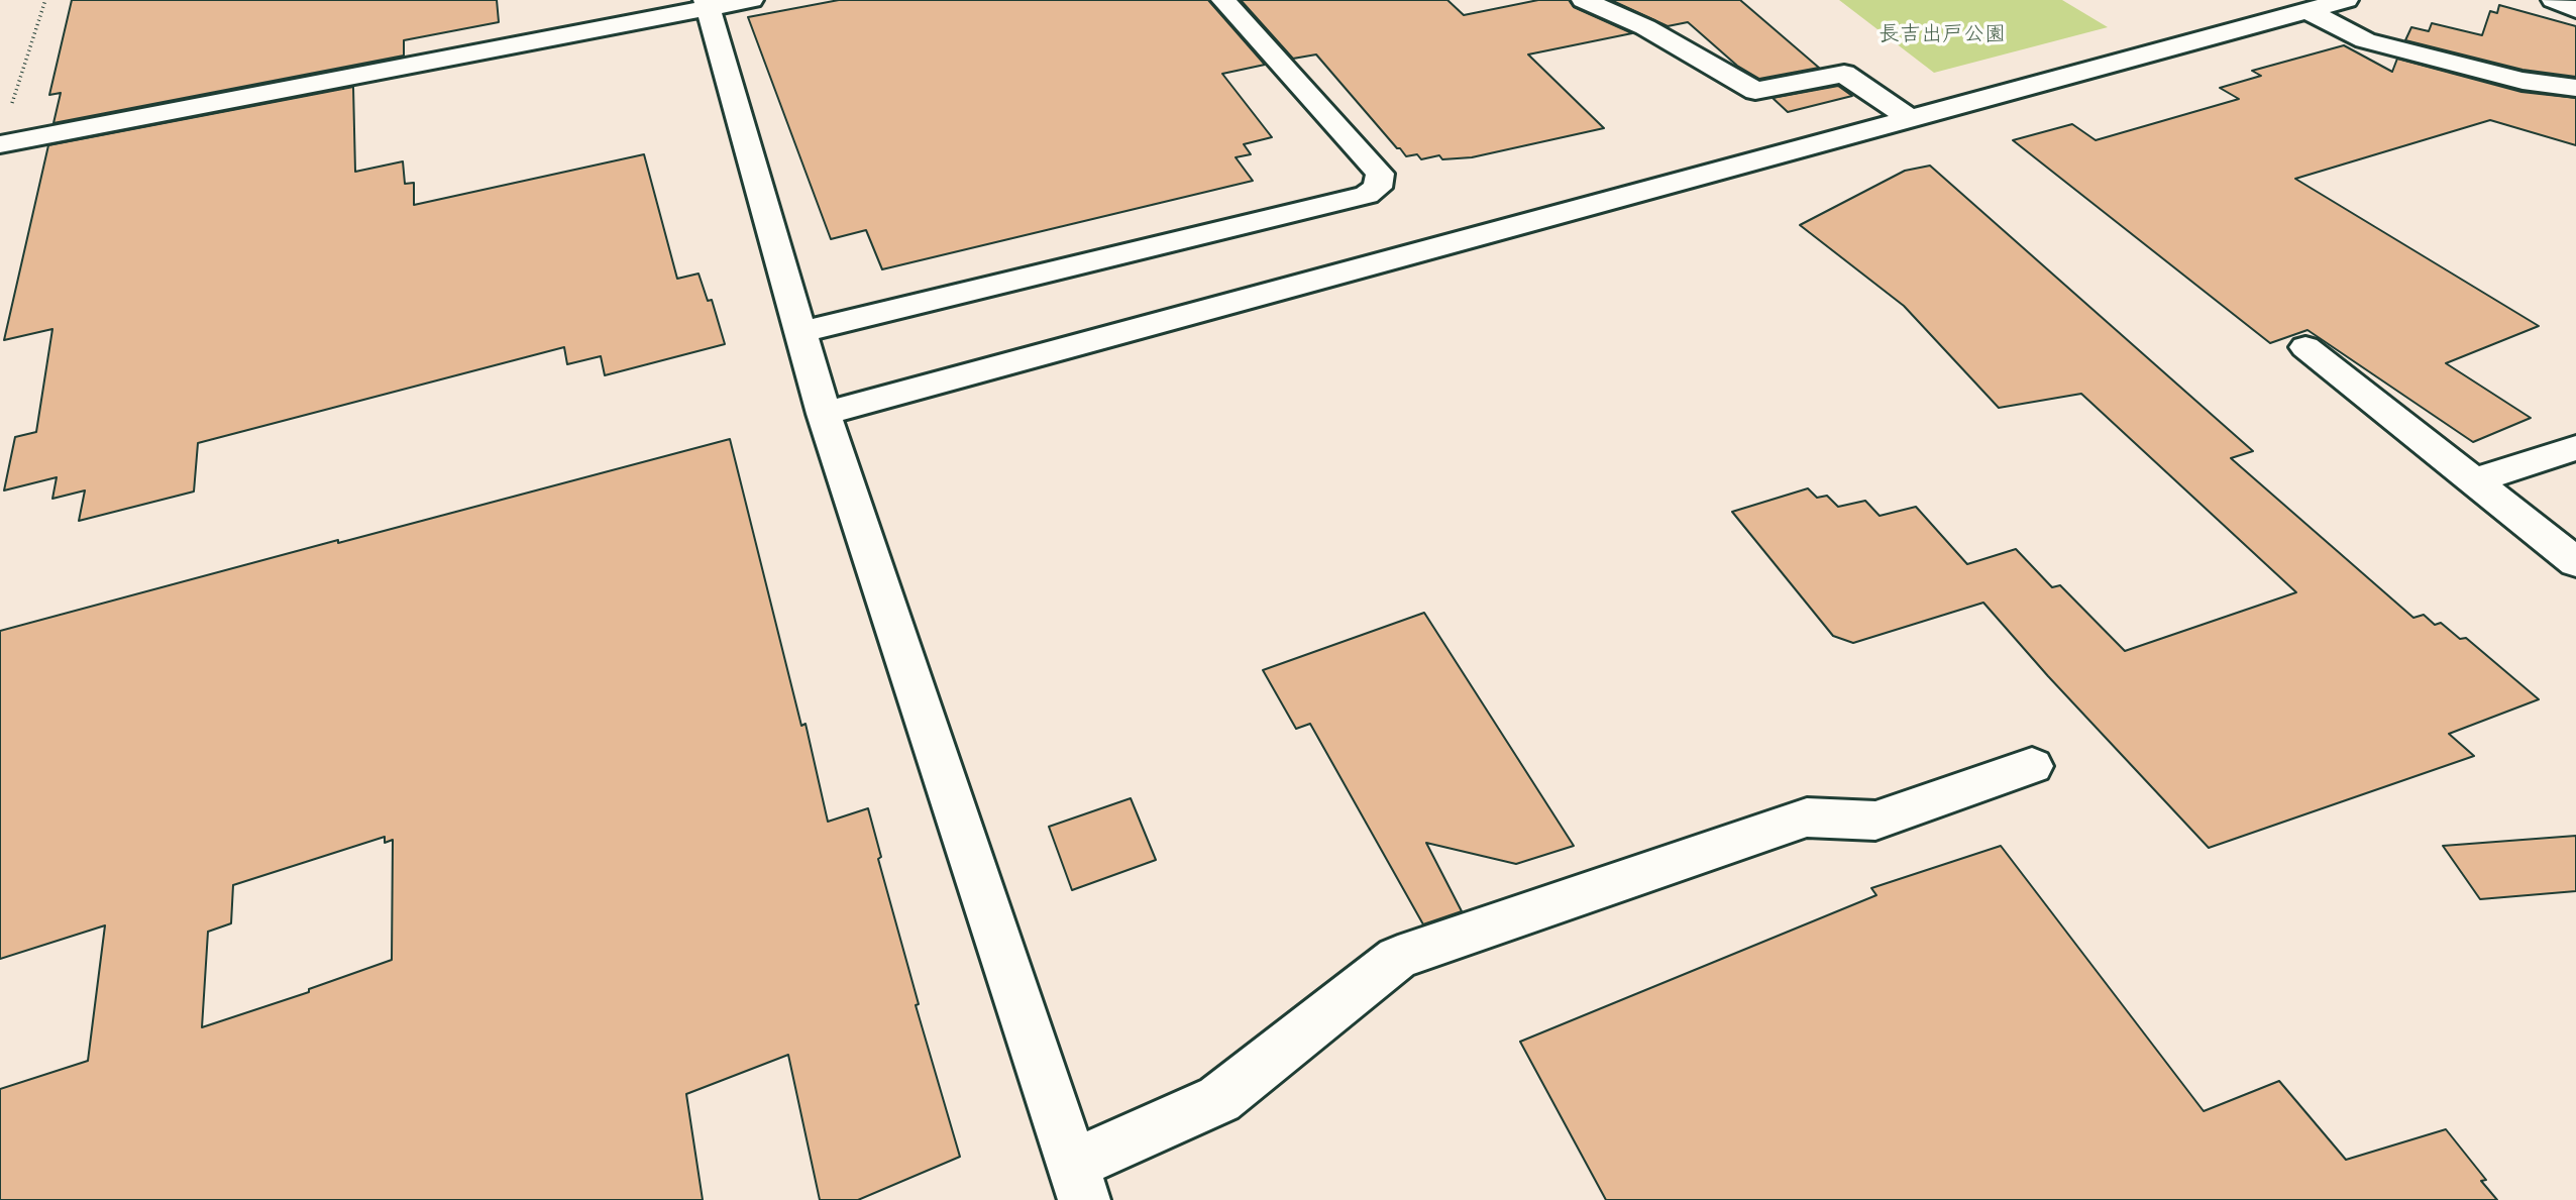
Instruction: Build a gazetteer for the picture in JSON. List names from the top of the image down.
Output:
{
  "parks": ["長吉出戸公園"]
}
